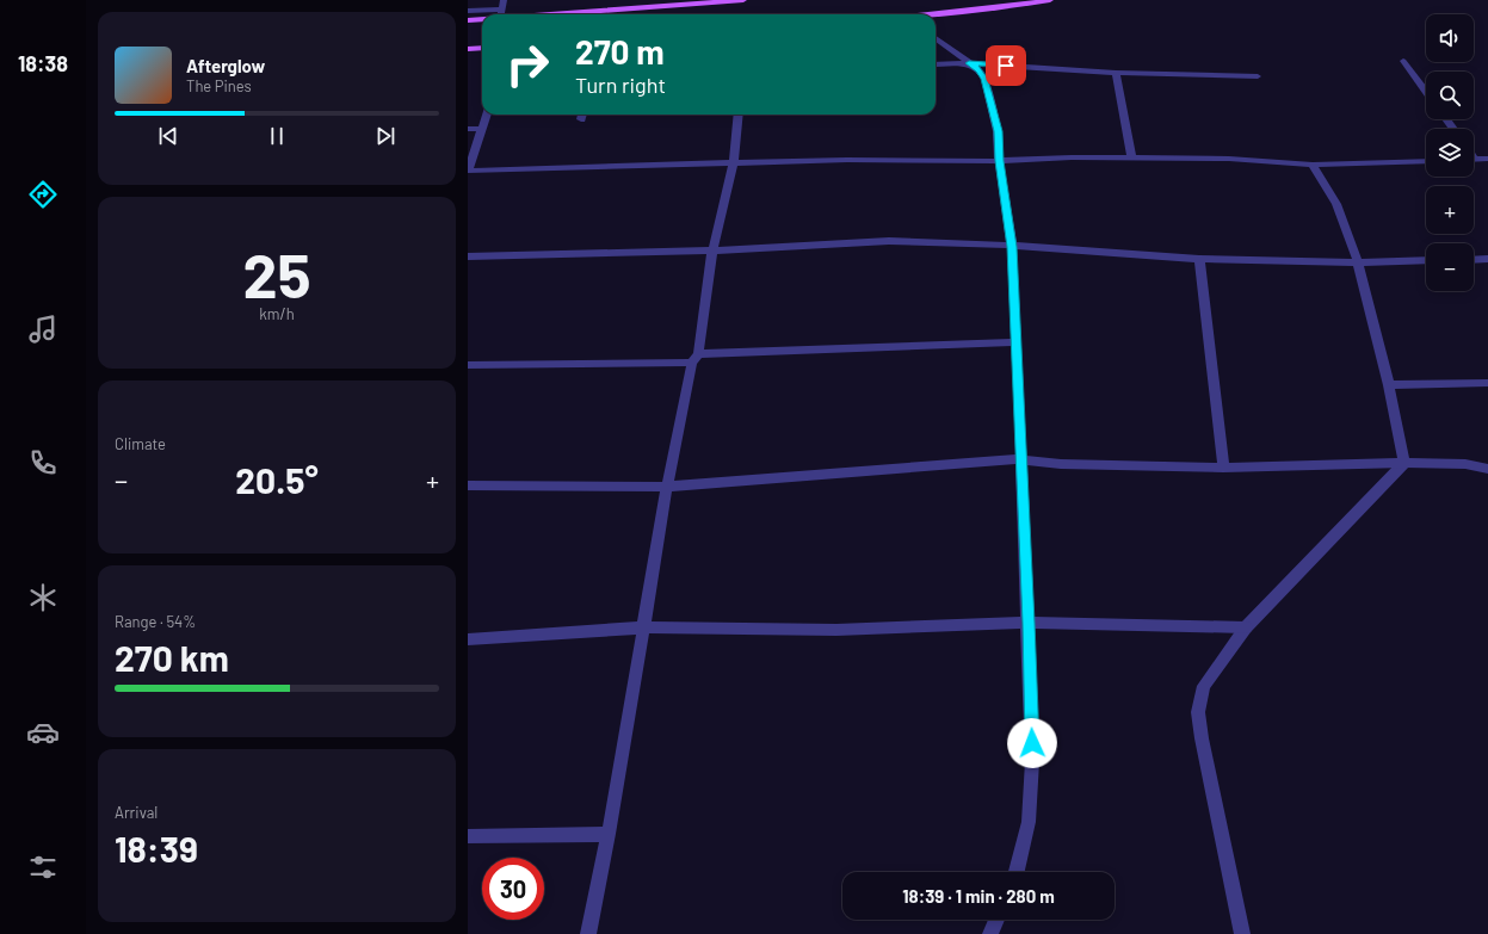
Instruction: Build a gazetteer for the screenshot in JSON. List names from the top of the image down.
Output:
{
  "page": {
    "tabs": "18:38",
    "map_buttons": ["+", "−"],
    "turn": ["270 m", "Turn right"],
    "song": ["Afterglow", "The Pines"],
    "tile": [
      ["25", "km/h"],
      "Climate",
      ["Range · 54%", "270 km"],
      ["Arrival", "18:39"]
    ],
    "heat": ["−", "20.5°", "+"],
    "limit": "30",
    "trip": "18:39 · 1 min · 280 m"
  }
}
